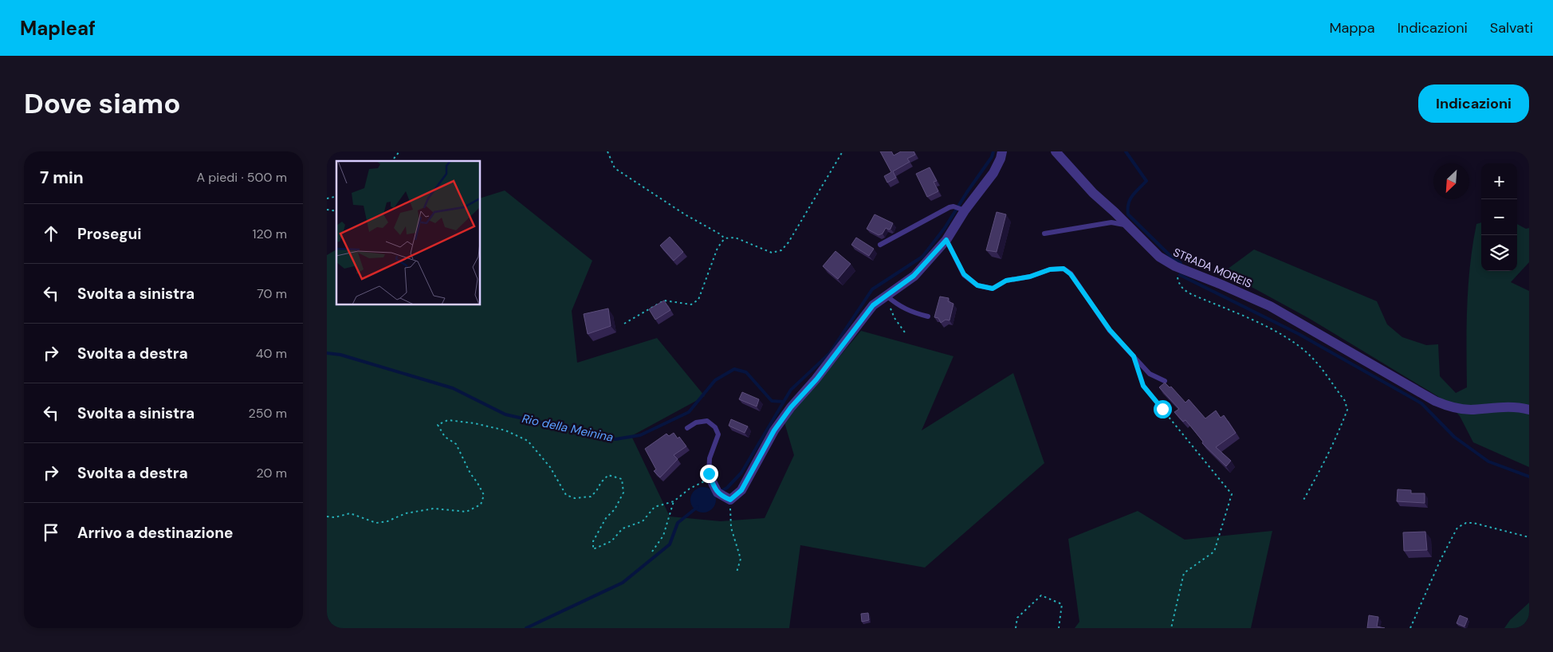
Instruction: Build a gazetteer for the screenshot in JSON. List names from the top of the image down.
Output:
{
  "streets": {
    "street": ["STRADA MOREIS"]
  },
  "water": ["Rio della Meinina"],
  "north": "bottom left",
  "page": {
    "header": "Mapleaf",
    "nav": ["Mappa", "Indicazioni", "Salvati"],
    "buttons": "Indicazioni",
    "title": "Dove siamo",
    "heading": ["7 min", "A piedi · 500 m"],
    "map_buttons": ["+", "−"],
    "list": [
      ["Prosegui", "120 m"],
      ["Svolta a sinistra", "70 m"],
      ["Svolta a destra", "40 m"],
      ["Svolta a sinistra", "250 m"],
      ["Svolta a destra", "20 m"],
      "Arrivo a destinazione"
    ]
  }
}
